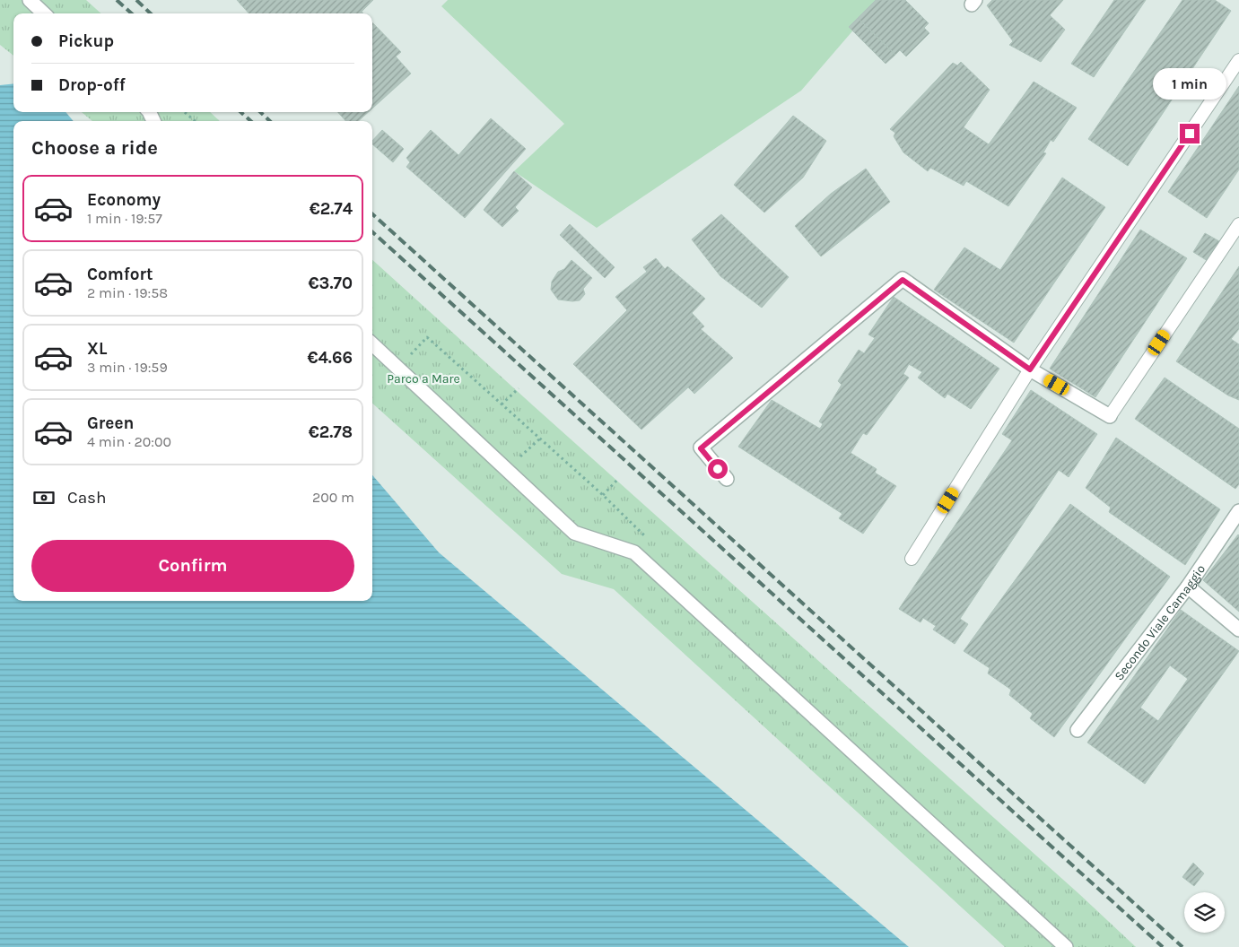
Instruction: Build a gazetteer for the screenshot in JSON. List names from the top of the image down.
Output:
{
  "streets": {
    "street": ["Secondo Viale Camaggio"]
  },
  "parks": ["Parco a Mare"],
  "page": {
    "banner": ["Pickup", "Drop-off"],
    "bubble": "1 min",
    "heading": "Choose a ride",
    "list": [
      {
        "name": "Economy",
        "note": "1 min · 19:57",
        "value": "€2.74"
      },
      {
        "name": "Comfort",
        "note": "2 min · 19:58",
        "value": "€3.70"
      },
      {
        "name": "XL",
        "note": "3 min · 19:59",
        "value": "€4.66"
      },
      {
        "name": "Green",
        "note": "4 min · 20:00",
        "value": "€2.78"
      }
    ],
    "pay": ["Cash", "200 m"],
    "buttons": "Confirm"
  }
}
